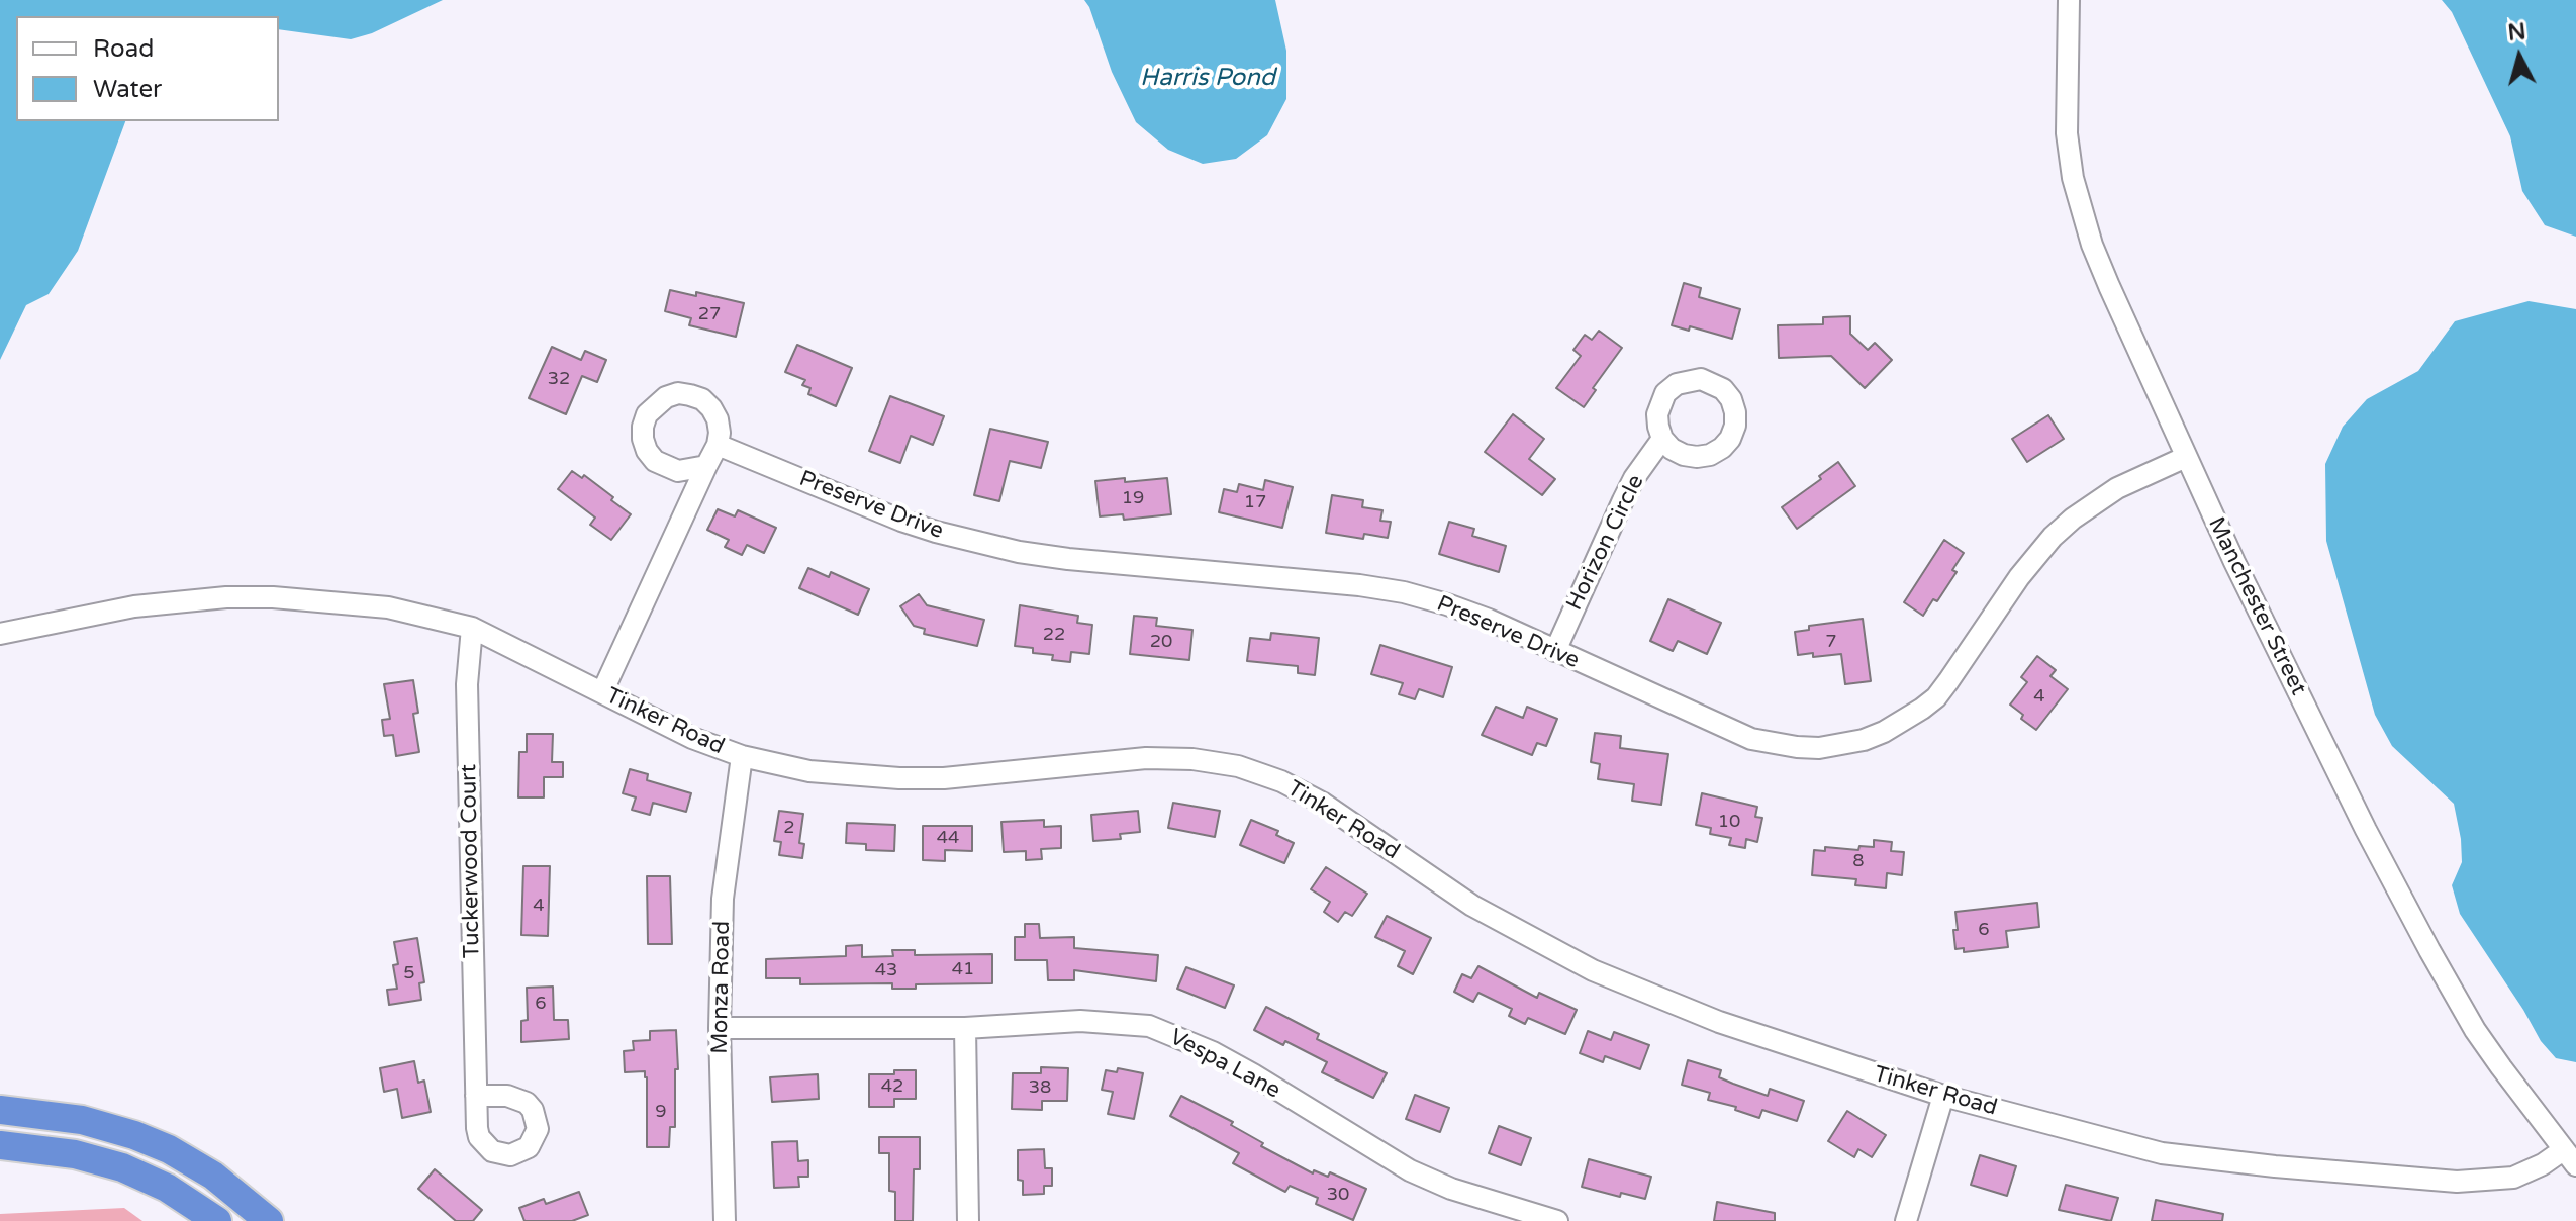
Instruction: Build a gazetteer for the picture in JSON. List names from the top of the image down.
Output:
{
  "streets": {
    "street": [
      "Preserve Drive",
      "Horizon Circle",
      "Manchester Street",
      "Tinker Road",
      "Tuckerwood Court",
      "Monza Road",
      "Vespa Lane"
    ]
  },
  "crossings": [
    ["Preserve Drive", "Horizon Circle"],
    ["Preserve Drive", "Manchester Street"],
    ["Manchester Street", "Tinker Road"],
    ["Tinker Road", "Tuckerwood Court"],
    ["Tinker Road", "Monza Road"],
    ["Monza Road", "Vespa Lane"]
  ],
  "water": ["Harris Pond"],
  "house_numbers": [
    "27",
    "32",
    "19",
    "17",
    "22",
    "20",
    "7",
    "4",
    "10",
    "2",
    "44",
    "8",
    "4",
    "6",
    "41",
    "43",
    "5",
    "6",
    "42",
    "38",
    "9",
    "30"
  ],
  "legend": ["Road", "Water"],
  "north": "top"
}
